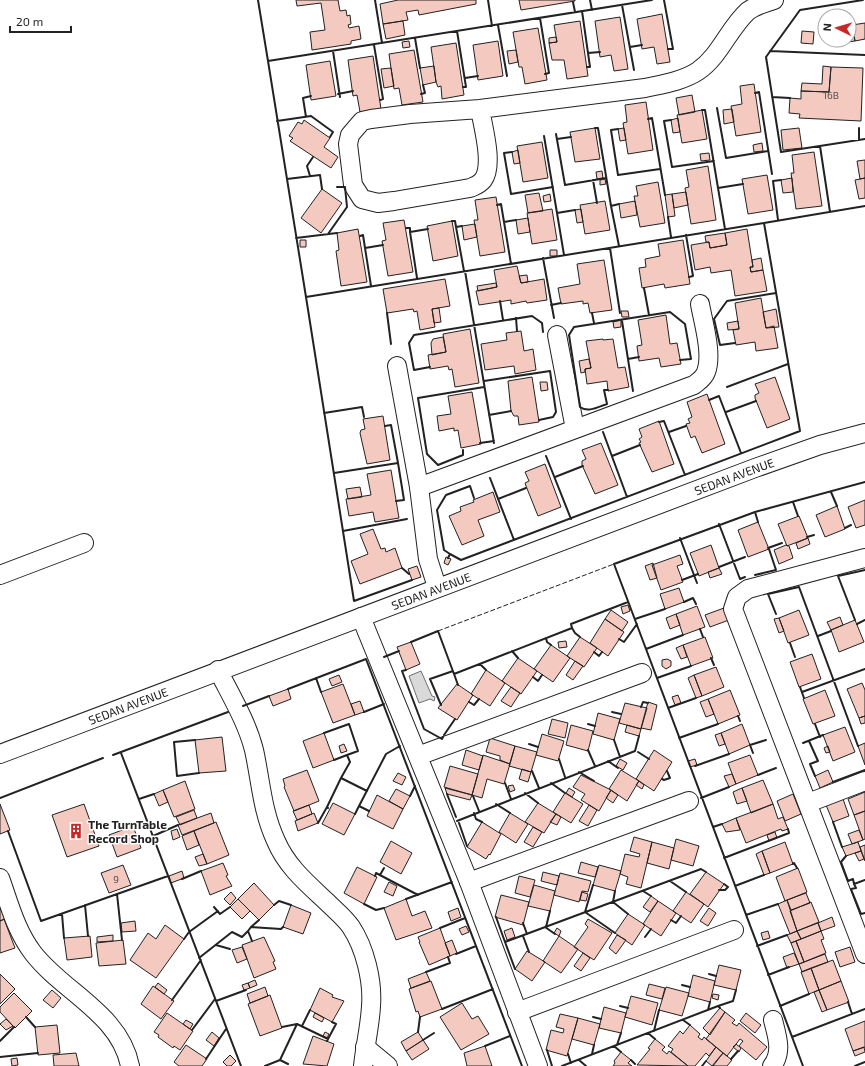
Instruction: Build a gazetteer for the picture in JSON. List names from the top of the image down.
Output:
{
  "streets": {
    "street": ["SEDAN AVENUE"]
  },
  "places": {
    "building": ["The TurnTable Record Shop"]
  },
  "house_numbers": ["16B", "9"],
  "scale_bar": "20 m",
  "north": "left"
}
